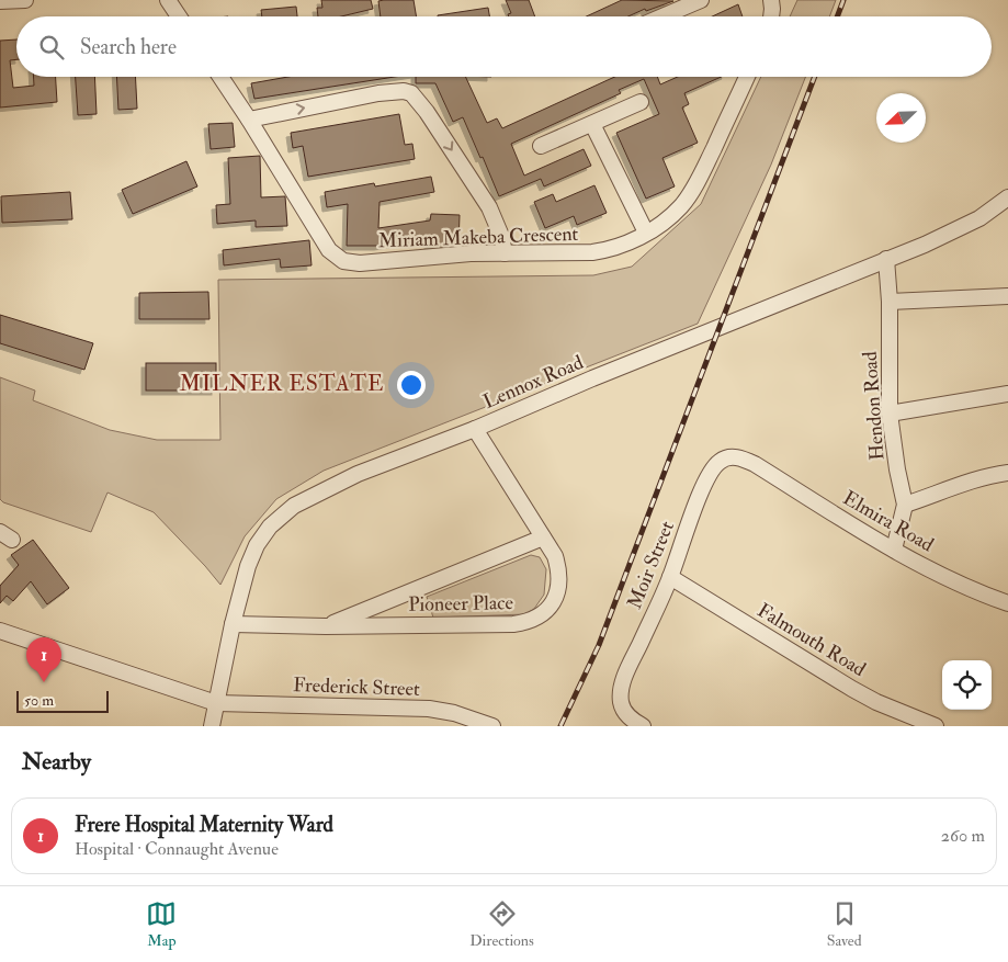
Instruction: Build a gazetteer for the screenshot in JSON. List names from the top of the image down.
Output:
{
  "streets": {
    "street": [
      "Miriam Makeba Crescent",
      "Lennox Road",
      "Hendon Road",
      "Elmira Road",
      "Moir Street",
      "Pioneer Place",
      "Falmouth Road",
      "Frederick Street"
    ]
  },
  "crossings": [
    ["Lennox Road", "Hendon Road"],
    ["Lennox Road", "Pioneer Place"],
    ["Lennox Road", "Frederick Street"],
    ["Hendon Road", "Elmira Road"],
    ["Elmira Road", "Moir Street"],
    ["Moir Street", "Falmouth Road"]
  ],
  "districts": ["MILNER ESTATE"],
  "scale_bar": "50 m",
  "north": "bottom left",
  "page": {
    "search": "Search here",
    "pins": "1",
    "scale": "50 m",
    "heading": "Nearby",
    "list": [
      {
        "mark": "1",
        "name": "Frere Hospital Maternity Ward",
        "note": "Hospital · Connaught Avenue",
        "value": "260 m"
      }
    ],
    "nav": ["Map", "Directions", "Saved"]
  }
}
